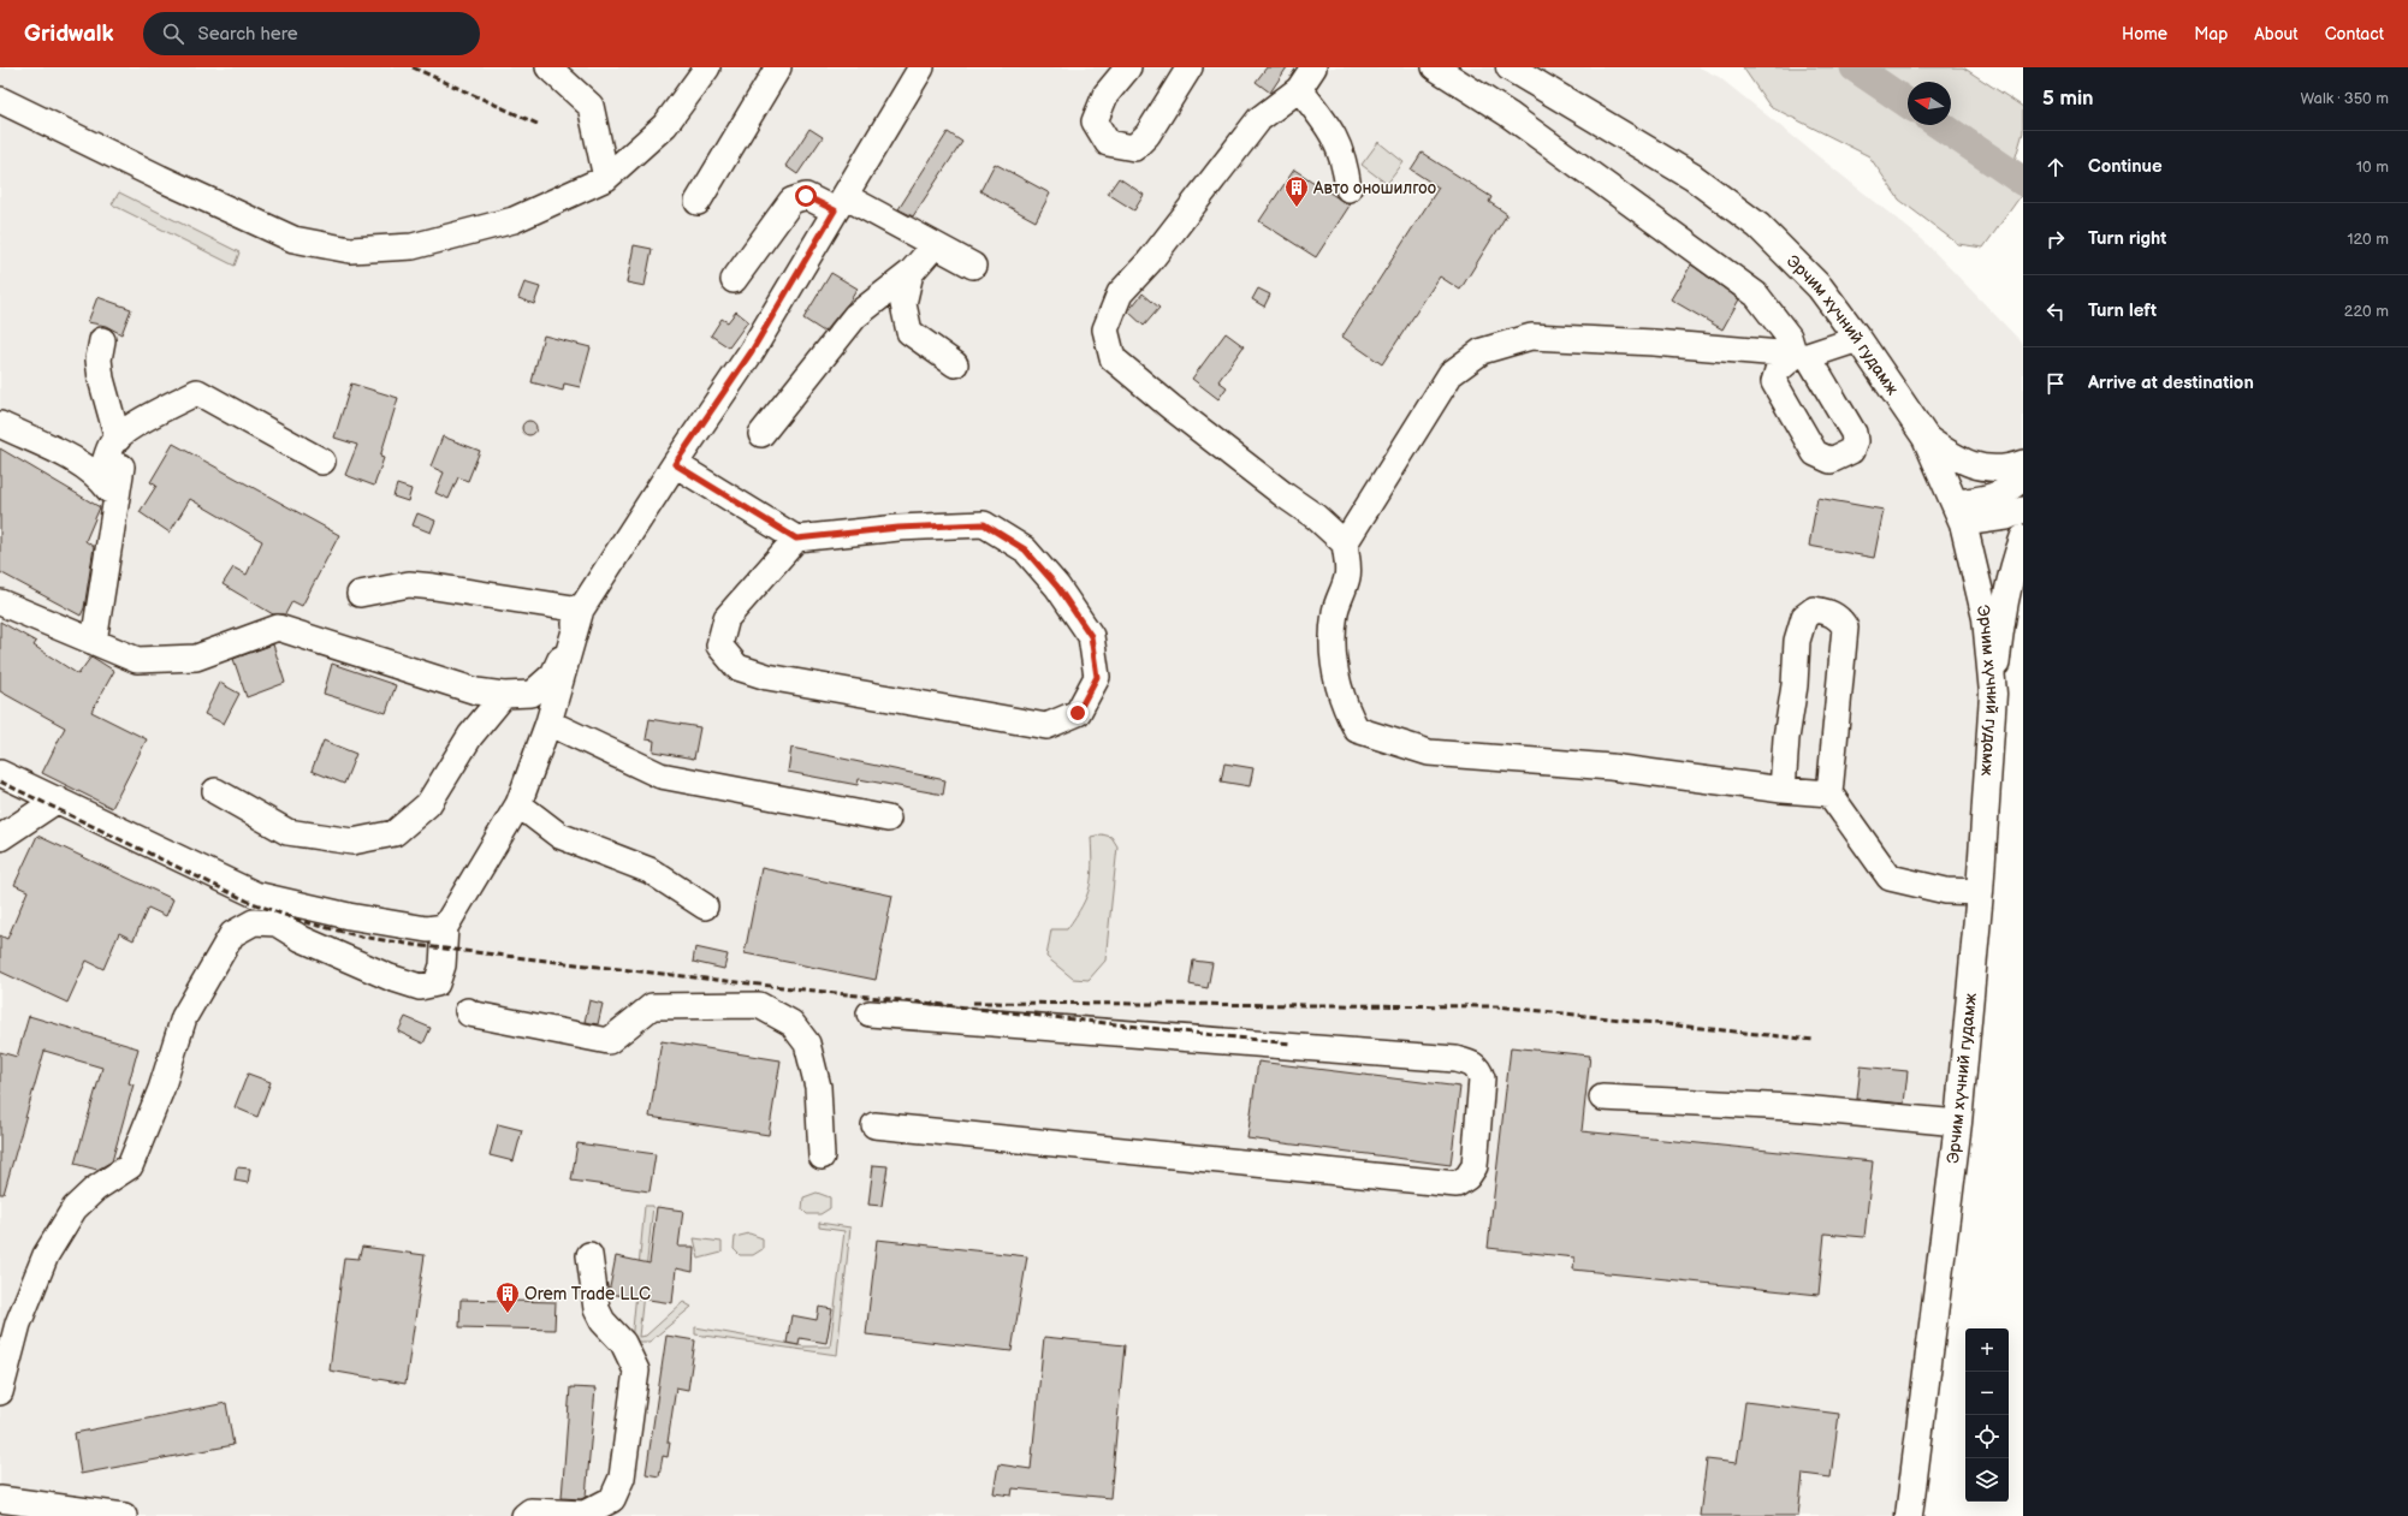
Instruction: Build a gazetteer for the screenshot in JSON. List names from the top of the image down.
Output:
{
  "streets": {
    "main road": ["Эрчим хүчний гудамж"]
  },
  "places": {
    "building": ["Авто оношилгоо", "Orem Trade LLC"]
  },
  "north": "left",
  "page": {
    "header": "Gridwalk",
    "search": "Search here",
    "nav": [
      "Home",
      "Map",
      "About",
      "Contact"
    ],
    "heading": ["5 min", "Walk · 350 m"],
    "list": [
      ["Continue", "10 m"],
      ["Turn right", "120 m"],
      ["Turn left", "220 m"],
      "Arrive at destination"
    ],
    "map_buttons": ["+", "−"]
  }
}
